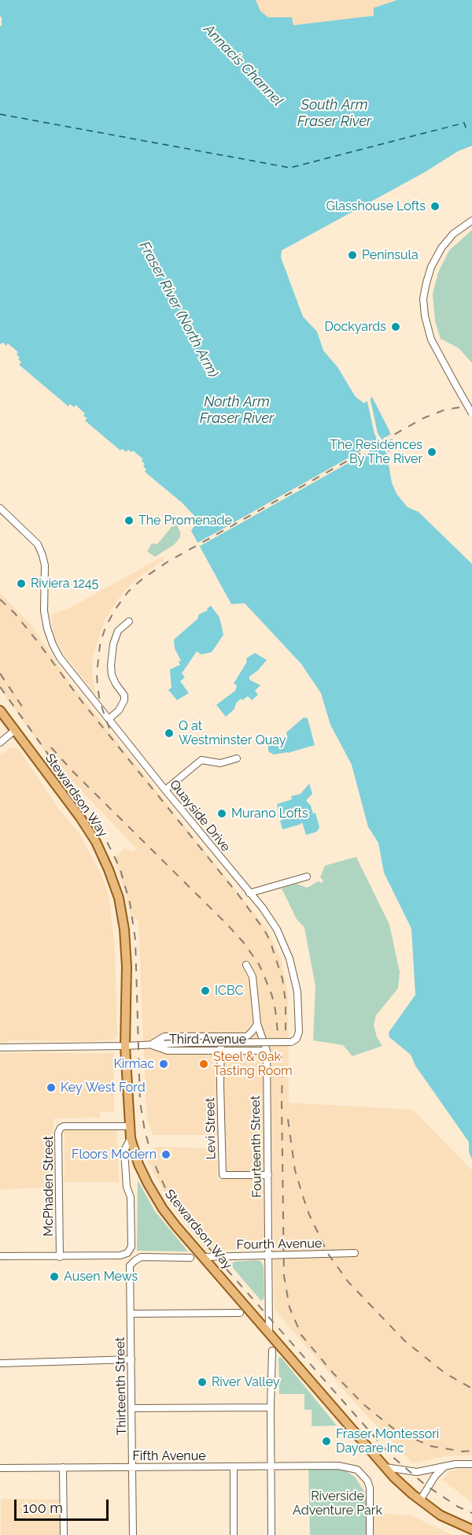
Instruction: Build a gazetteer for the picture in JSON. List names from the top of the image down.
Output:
{
  "streets": {
    "main road": ["Stewardson Way"],
    "street": [
      "Quayside Drive",
      "Third Avenue",
      "Levi Street",
      "Fourteenth Street",
      "McPhaden Street",
      "Fourth Avenue",
      "Thirteenth Street",
      "Fifth Avenue"
    ]
  },
  "crossings": [
    ["Stewardson Way", "Fourteenth Street"],
    ["Stewardson Way", "McPhaden Street"],
    ["Stewardson Way", "Fourth Avenue"],
    ["Quayside Drive", "Third Avenue"],
    ["Third Avenue", "Levi Street"],
    ["Third Avenue", "Fourteenth Street"],
    ["Levi Street", "Fourteenth Street"],
    ["Fourteenth Street", "Fourth Avenue"],
    ["Thirteenth Street", "Fifth Avenue"]
  ],
  "water": [
    "Annacis Channel",
    "South Arm Fraser River",
    "Fraser River (North Arm)",
    "North Arm Fraser River"
  ],
  "parks": ["Riverside Adventure Park"],
  "places": [
    "Glasshouse Lofts",
    "Peninsula",
    "Dockyards",
    "The Residences By The River",
    "The Promenade",
    "Riviera 1245",
    "Q at Westminster Quay",
    "Murano Lofts",
    "ICBC",
    "Kirmac",
    "Steel & Oak Tasting Room",
    "Key West Ford",
    "Floors Modern",
    "Ausen Mews",
    "River Valley",
    "Fraser Montessori Daycare Inc"
  ],
  "scale_bar": "100 m"
}
